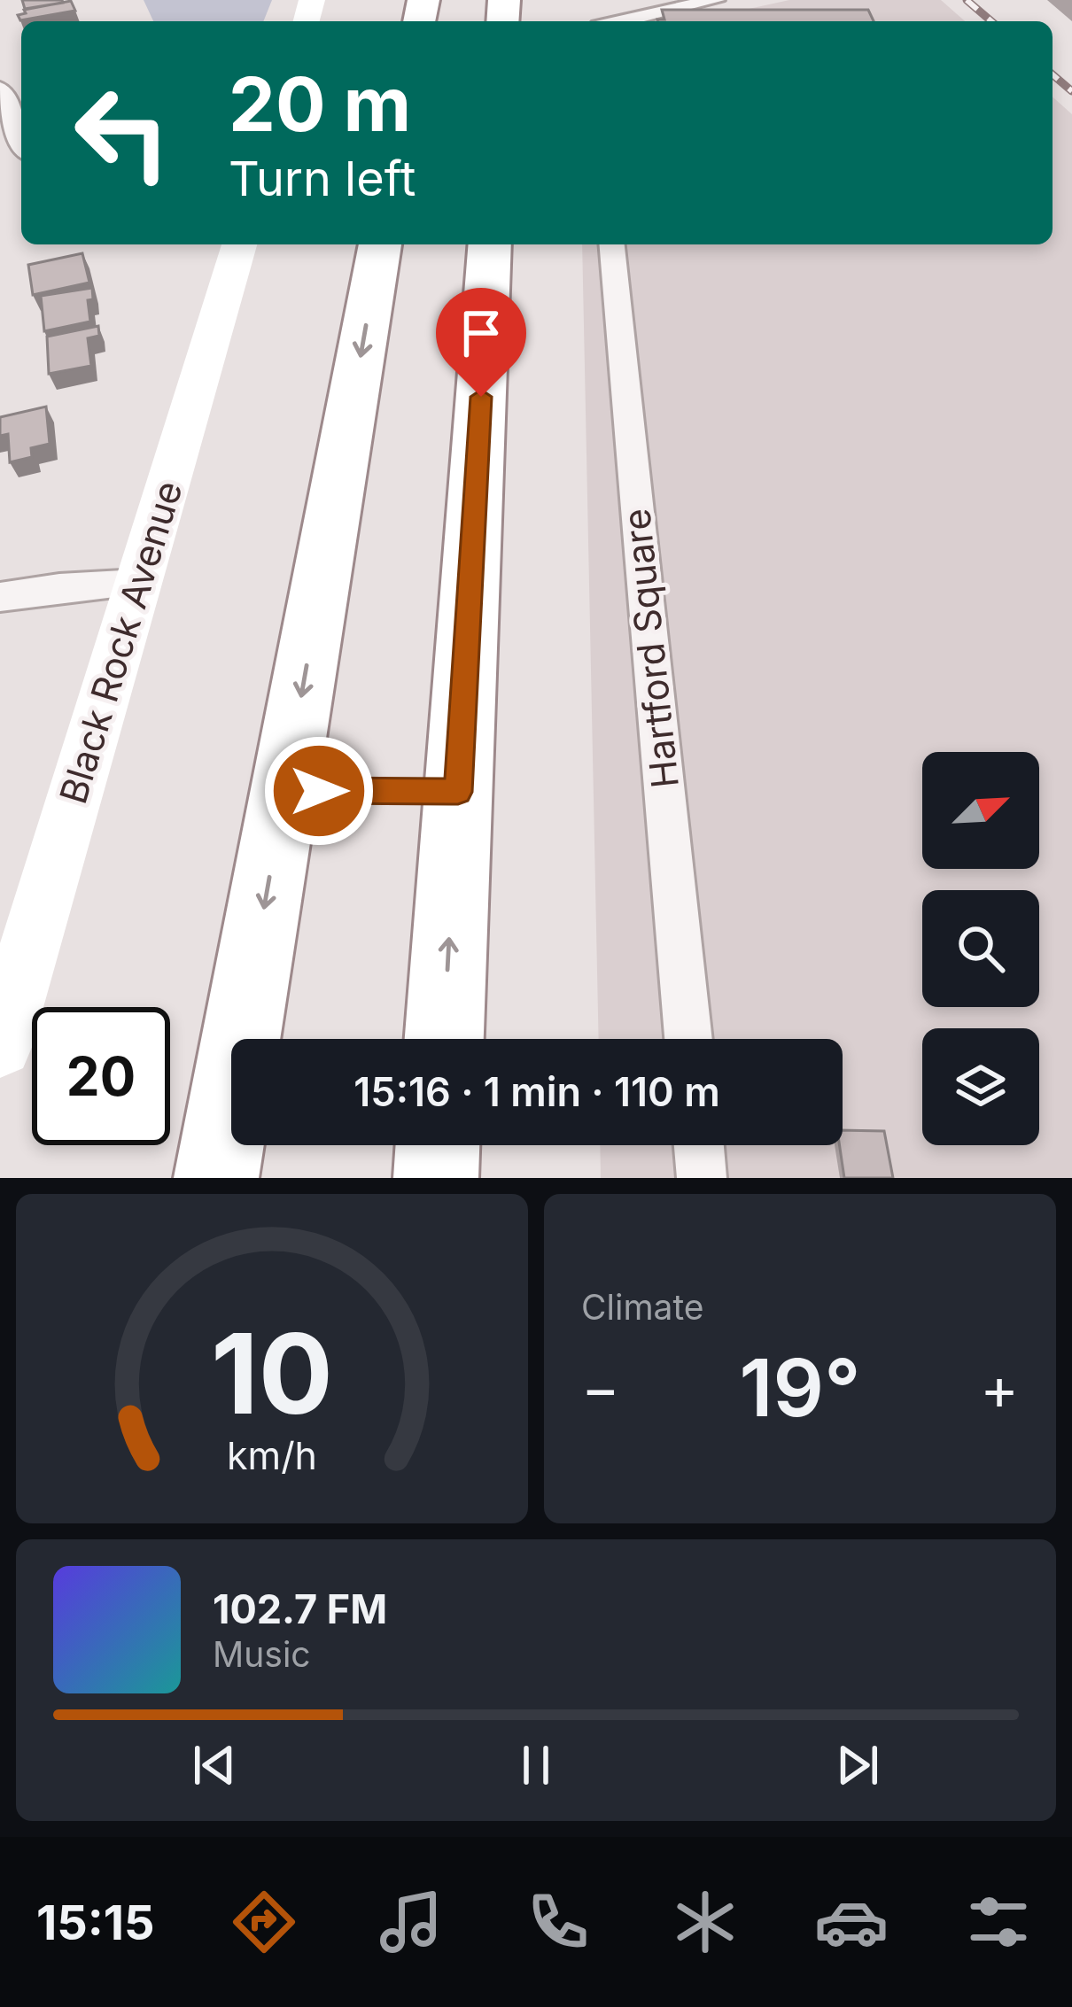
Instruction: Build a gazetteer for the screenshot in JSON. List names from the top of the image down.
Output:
{
  "streets": {
    "street": ["Black Rock Avenue", "Hartford Square"]
  },
  "north": "top right",
  "page": {
    "turn": ["20 m", "Turn left"],
    "limit": "20",
    "trip": "15:16 · 1 min · 110 m",
    "tile": "Climate",
    "heat": ["−", "19°", "+"],
    "song": ["102.7 FM", "Music"],
    "tabs": "15:15",
    "gauge": ["10", "km/h"]
  }
}
